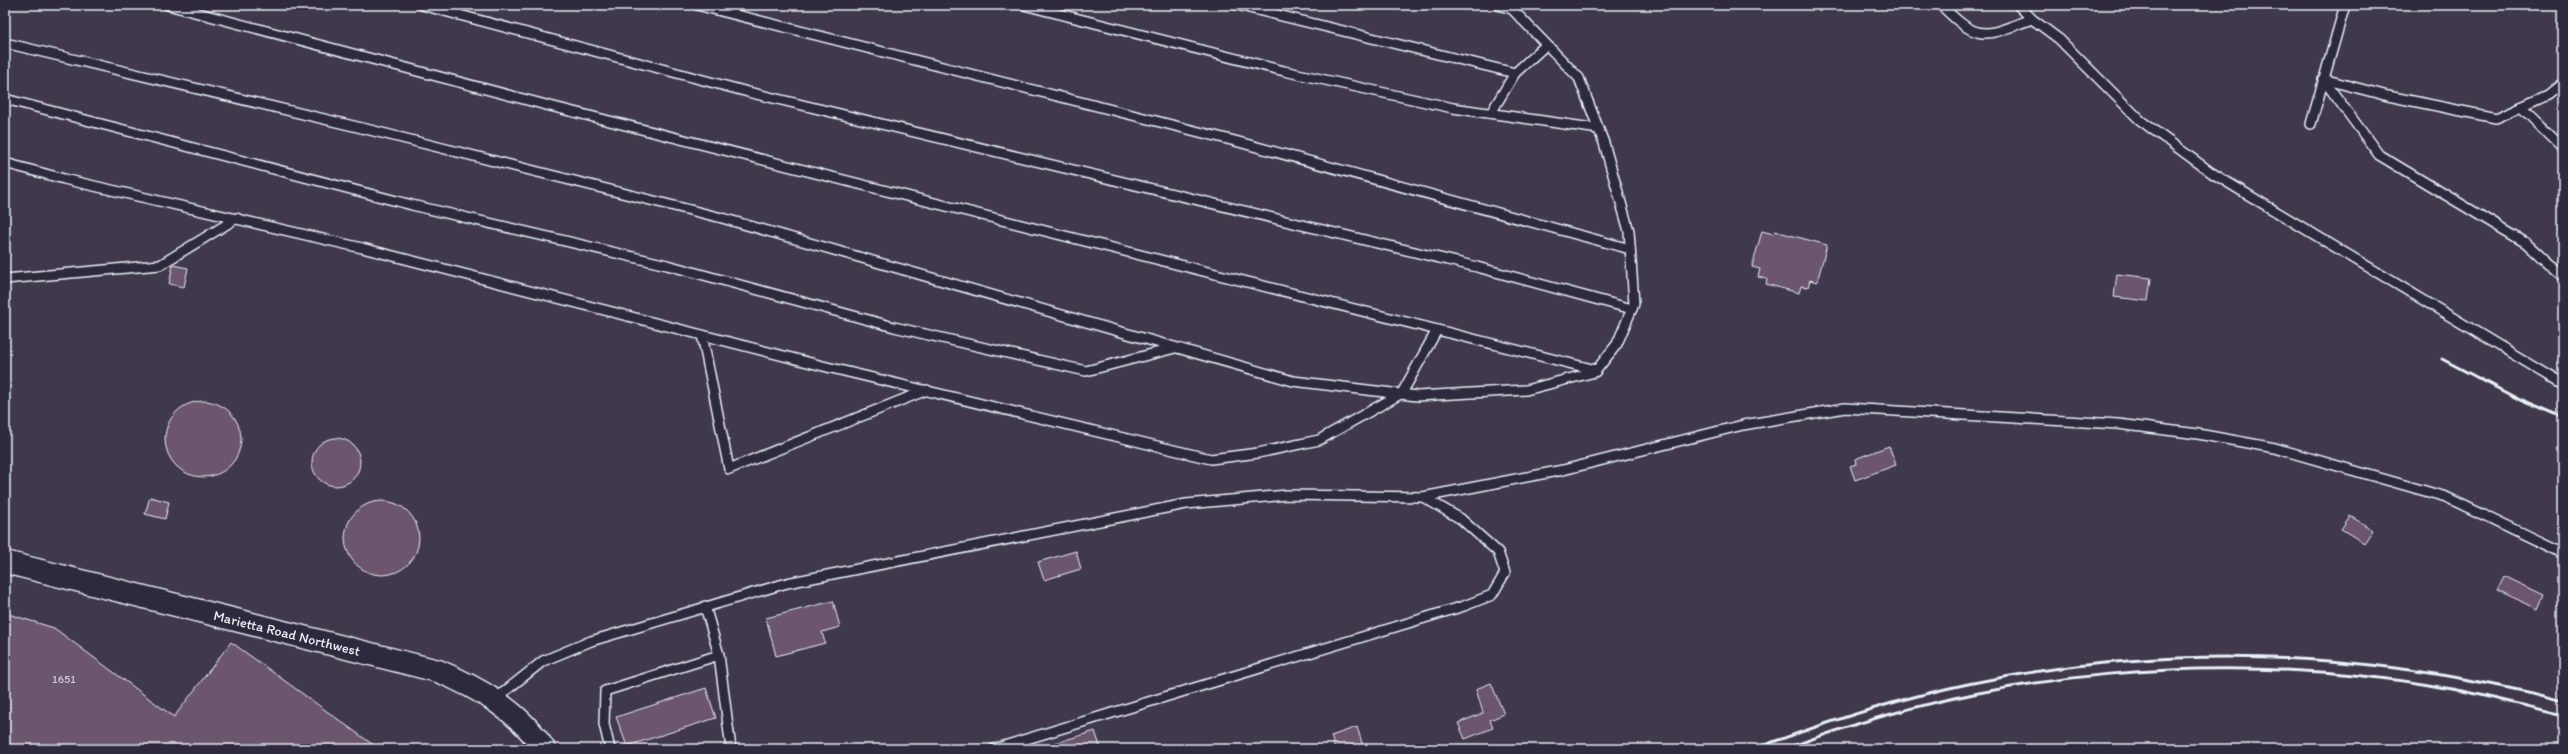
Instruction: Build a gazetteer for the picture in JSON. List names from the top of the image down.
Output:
{
  "streets": {
    "street": ["Marietta Road Northwest"]
  },
  "house_numbers": ["1651"]
}
